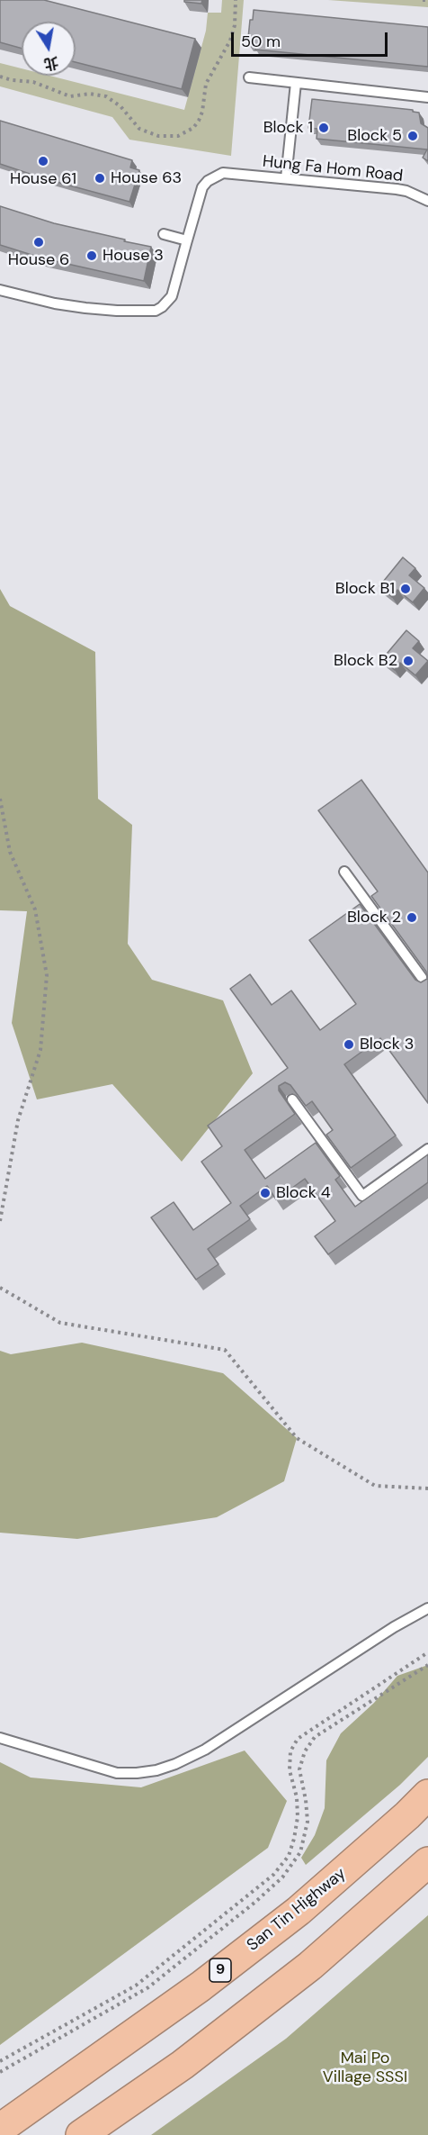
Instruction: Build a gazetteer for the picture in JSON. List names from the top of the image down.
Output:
{
  "streets": {
    "highway": ["San Tin Highway", "9"],
    "lane": ["Hung Fa Hom Road"]
  },
  "parks": ["Mai Po Village SSSI"],
  "places": [
    "Block 1",
    "Block 5",
    "House 61",
    "House 63",
    "House 6",
    "House 3",
    "Block B1",
    "Block B2",
    "Block 2",
    "Block 3",
    "Block 4"
  ],
  "scale_bar": "50 m",
  "north": "bottom"
}
